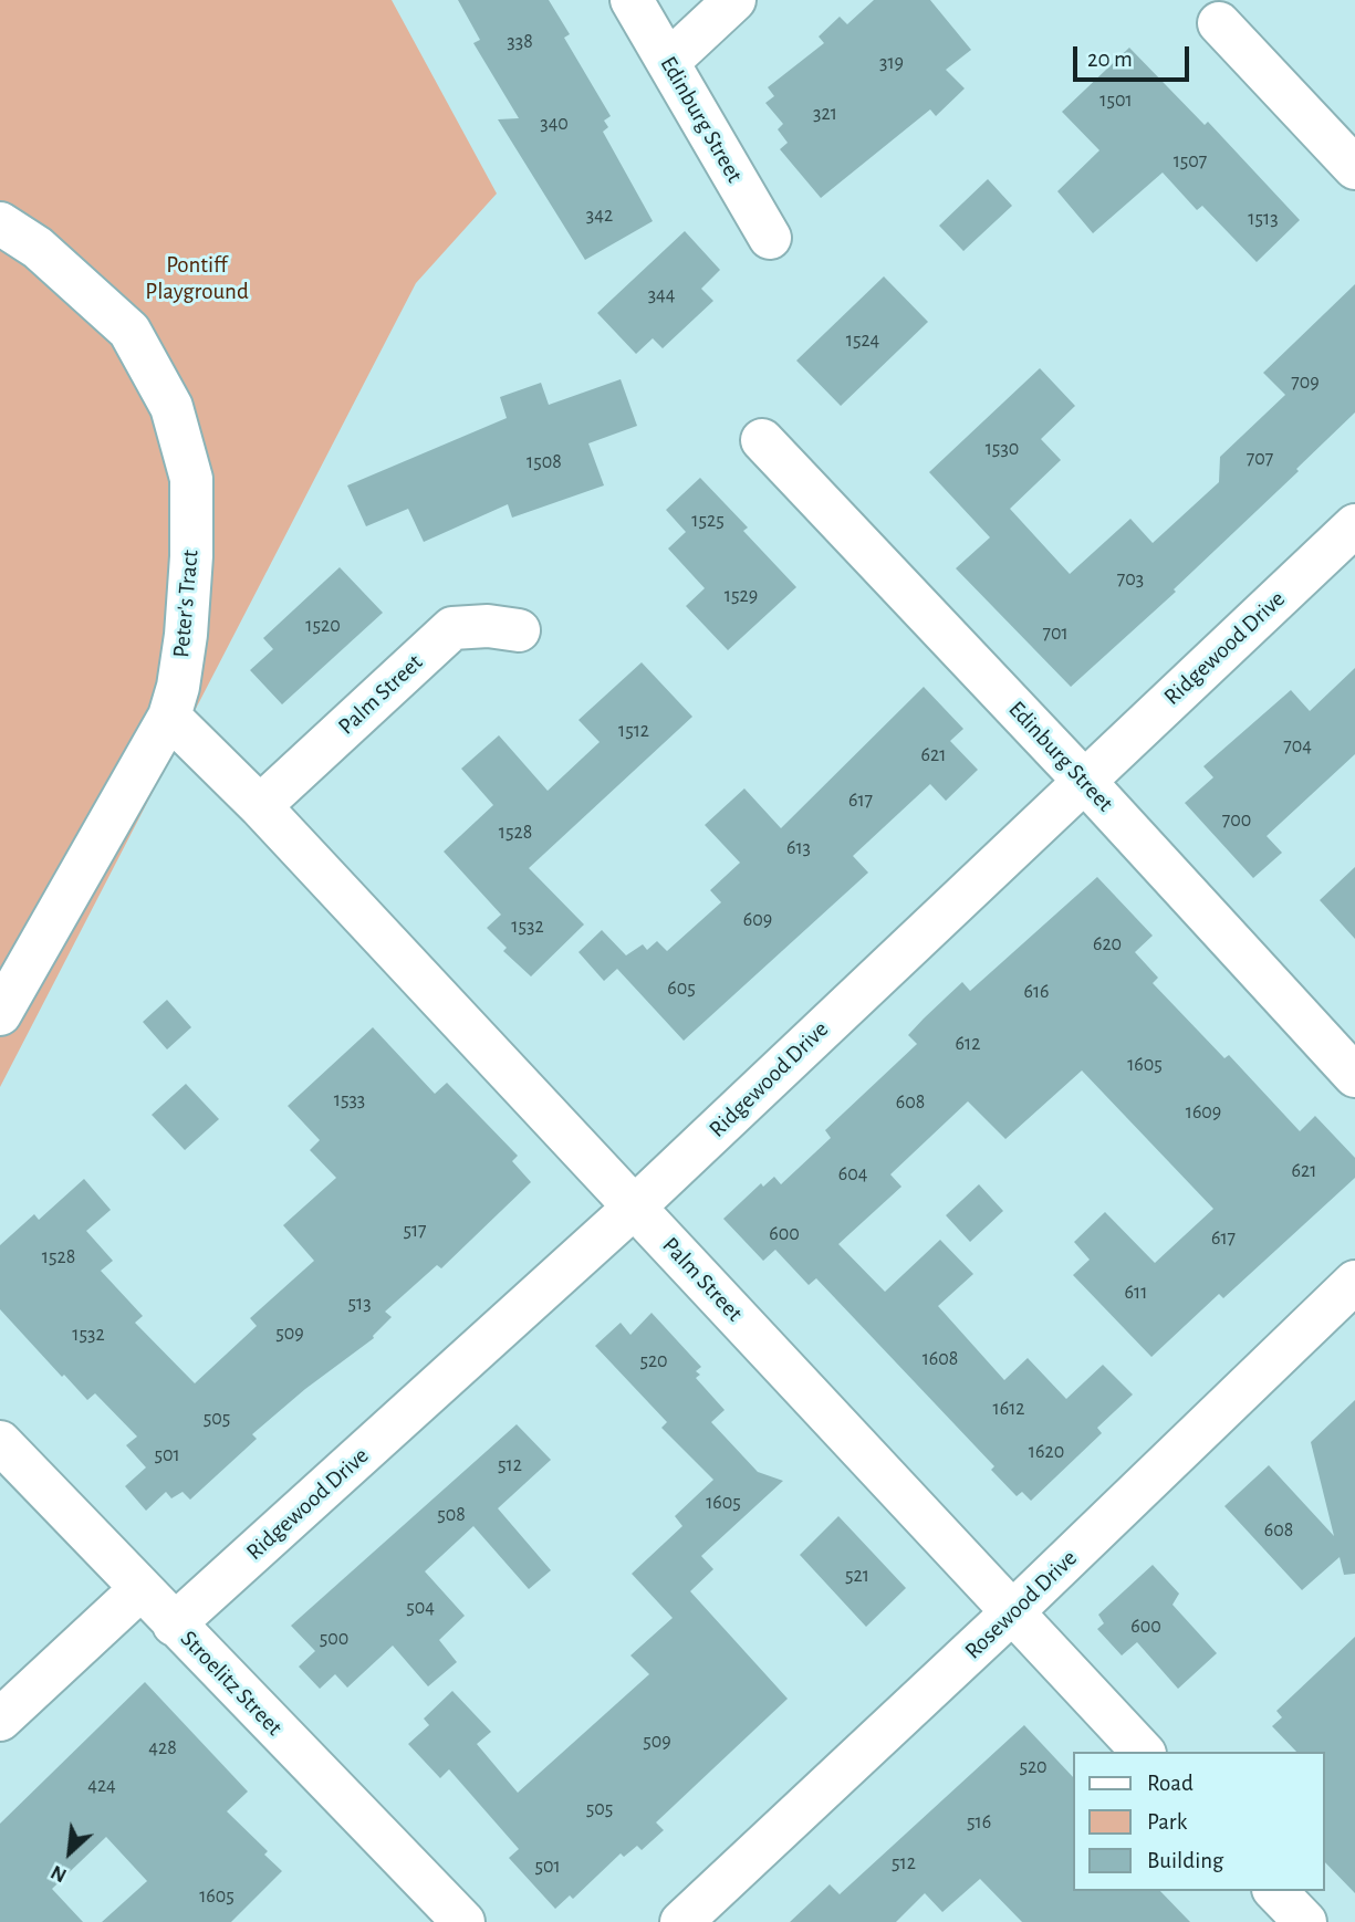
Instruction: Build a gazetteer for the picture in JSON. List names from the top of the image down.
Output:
{
  "streets": {
    "street": [
      "Edinburg Street",
      "Peter's Tract",
      "Ridgewood Drive",
      "Palm Street",
      "Rosewood Drive",
      "Stroelitz Street"
    ]
  },
  "crossings": [
    ["Edinburg Street", "Ridgewood Drive"],
    ["Peter's Tract", "Palm Street"],
    ["Ridgewood Drive", "Palm Street"],
    ["Ridgewood Drive", "Stroelitz Street"],
    ["Palm Street", "Rosewood Drive"]
  ],
  "parks": ["Pontiff Playground"],
  "house_numbers": [
    "338",
    "319",
    "1501",
    "321",
    "340",
    "1507",
    "342",
    "1513",
    "344",
    "1524",
    "709",
    "1530",
    "707",
    "1508",
    "1525",
    "703",
    "1529",
    "1520",
    "701",
    "1512",
    "704",
    "621",
    "617",
    "700",
    "1528",
    "613",
    "609",
    "1532",
    "620",
    "605",
    "616",
    "612",
    "1605",
    "1533",
    "608",
    "1609",
    "621",
    "604",
    "517",
    "600",
    "617",
    "1528",
    "611",
    "513",
    "509",
    "1532",
    "1608",
    "520",
    "1612",
    "505",
    "1620",
    "501",
    "512",
    "1605",
    "508",
    "608",
    "521",
    "504",
    "600",
    "500",
    "509",
    "428",
    "520",
    "424",
    "505",
    "516",
    "512",
    "501",
    "1605"
  ],
  "legend": ["Road", "Park", "Building"],
  "scale_bar": "20 m",
  "north": "bottom left"
}
